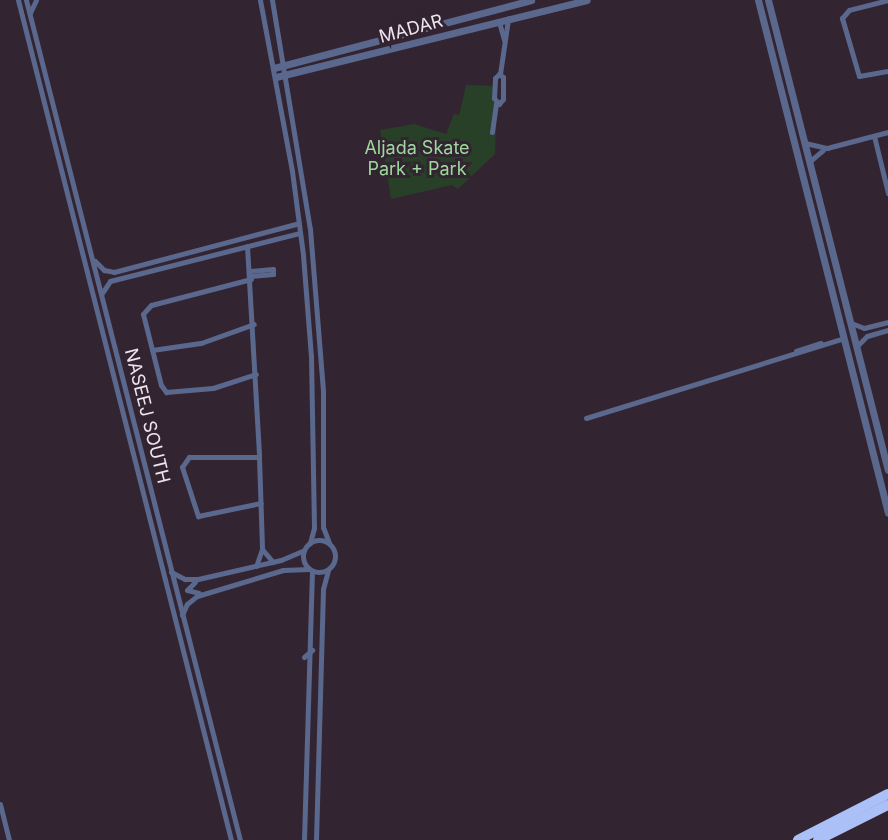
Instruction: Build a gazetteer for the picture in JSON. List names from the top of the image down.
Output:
{
  "streets": {
    "street": ["MADAR", "NASEEJ SOUTH"]
  },
  "parks": ["Aljada Skate Park + Park"]
}
